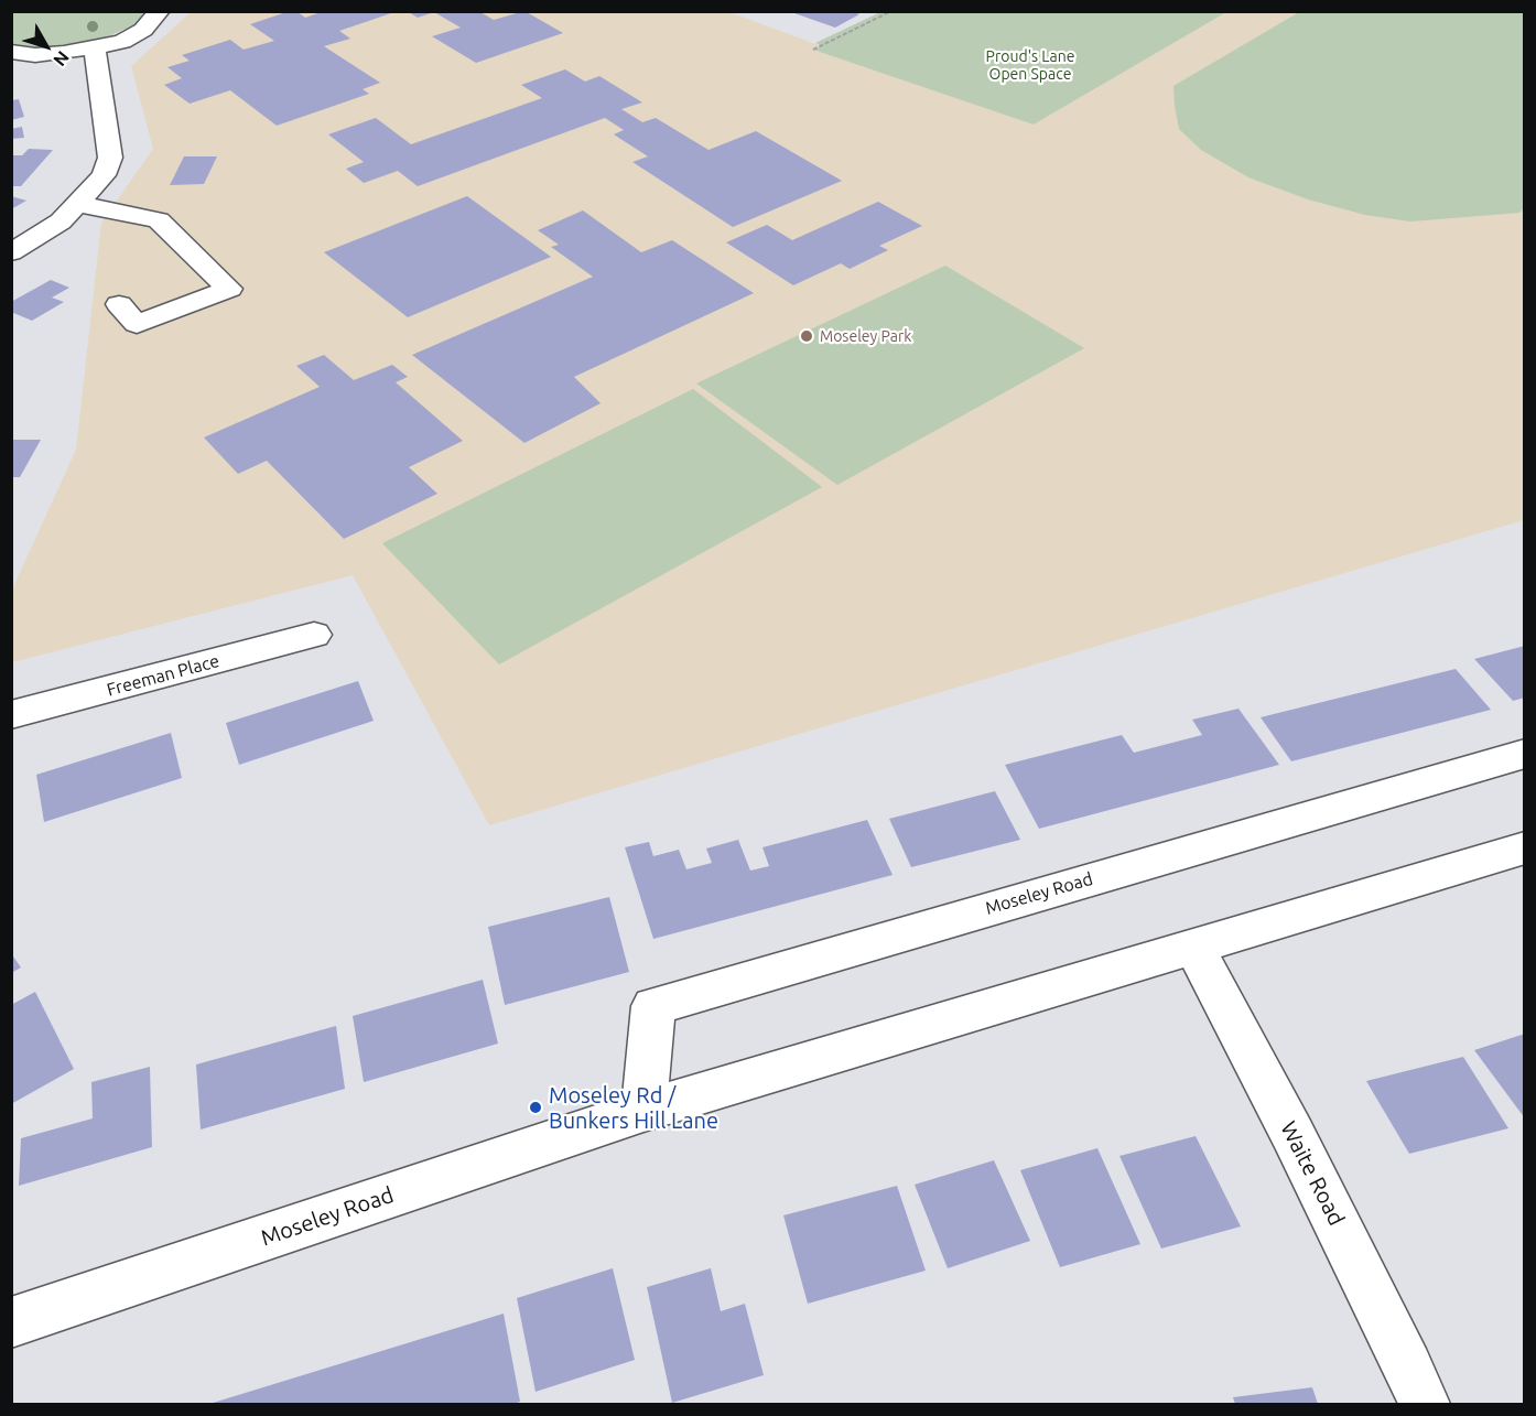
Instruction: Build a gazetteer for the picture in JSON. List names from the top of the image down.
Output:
{
  "streets": {
    "street": ["Freeman Place", "Moseley Road", "Waite Road"]
  },
  "crossings": [
    ["Moseley Road", "Waite Road"]
  ],
  "parks": ["Proud's Lane Open Space"],
  "places": ["Moseley Park", "Moseley Rd / Bunkers Hill Lane"],
  "north": "bottom right"
}
